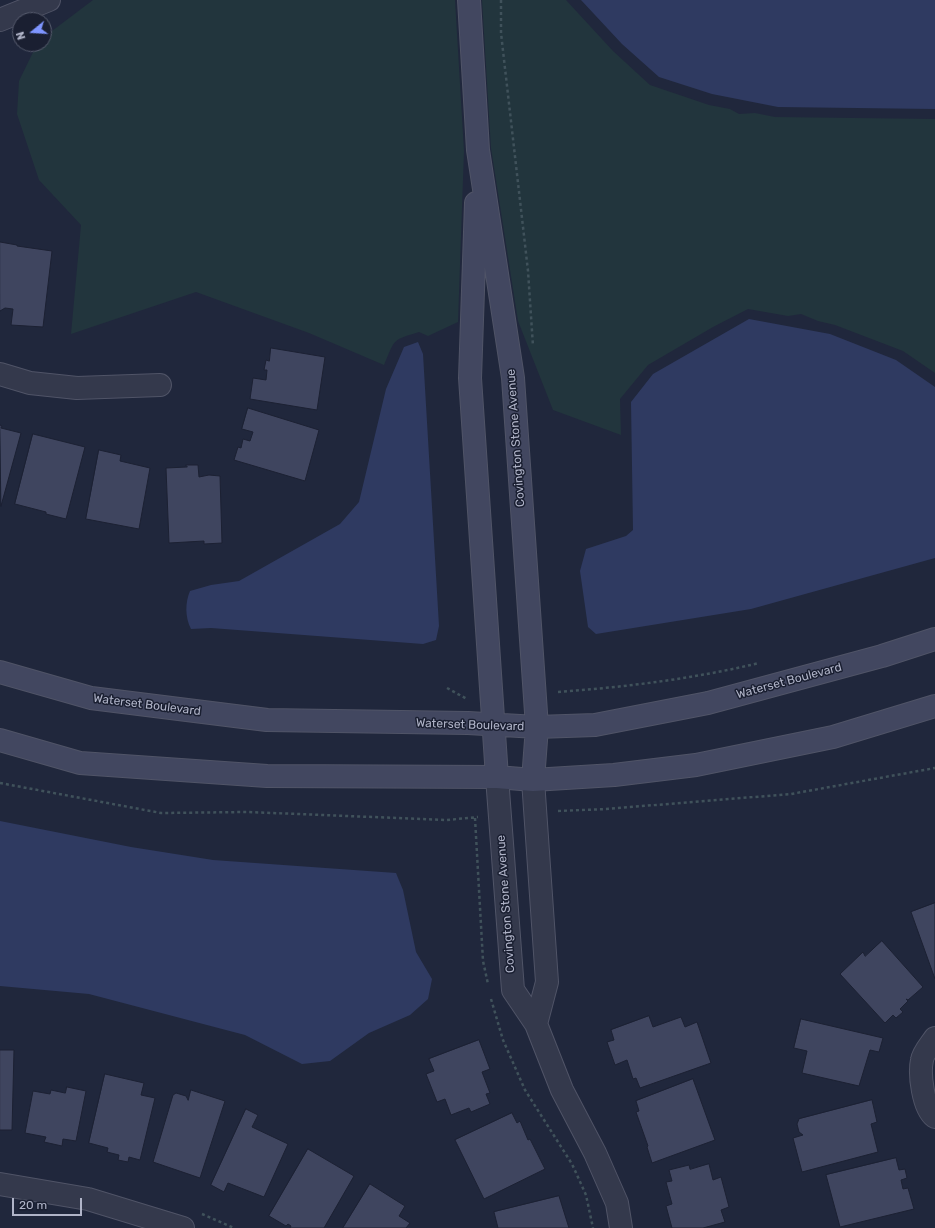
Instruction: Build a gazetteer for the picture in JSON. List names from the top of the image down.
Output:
{
  "streets": {
    "street": ["Covington Stone Avenue", "Waterset Boulevard"]
  },
  "crossings": [
    ["Covington Stone Avenue", "Waterset Boulevard"]
  ],
  "scale_bar": "20 m",
  "north": "left"
}
